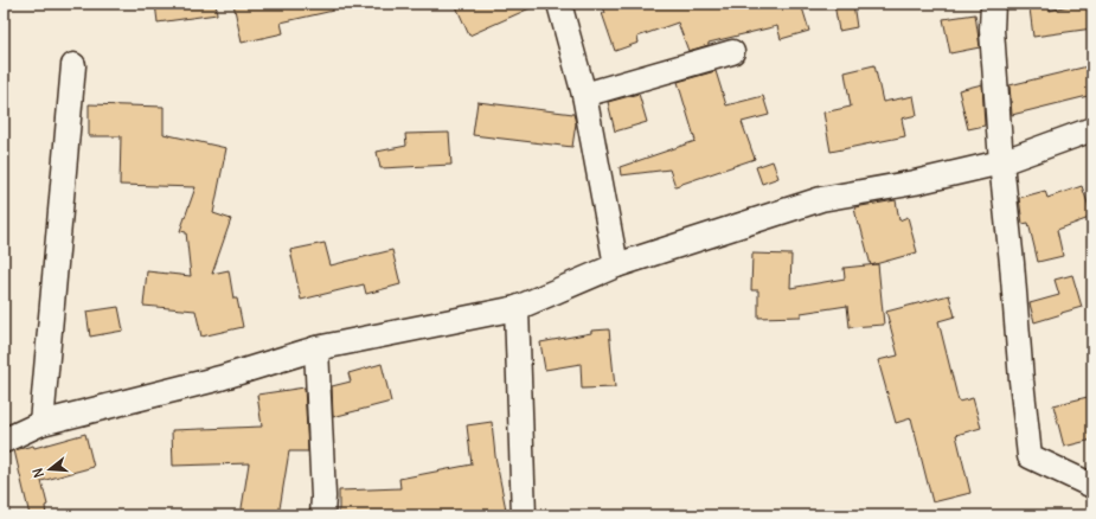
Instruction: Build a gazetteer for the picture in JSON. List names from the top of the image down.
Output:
{
  "north": "left"
}
